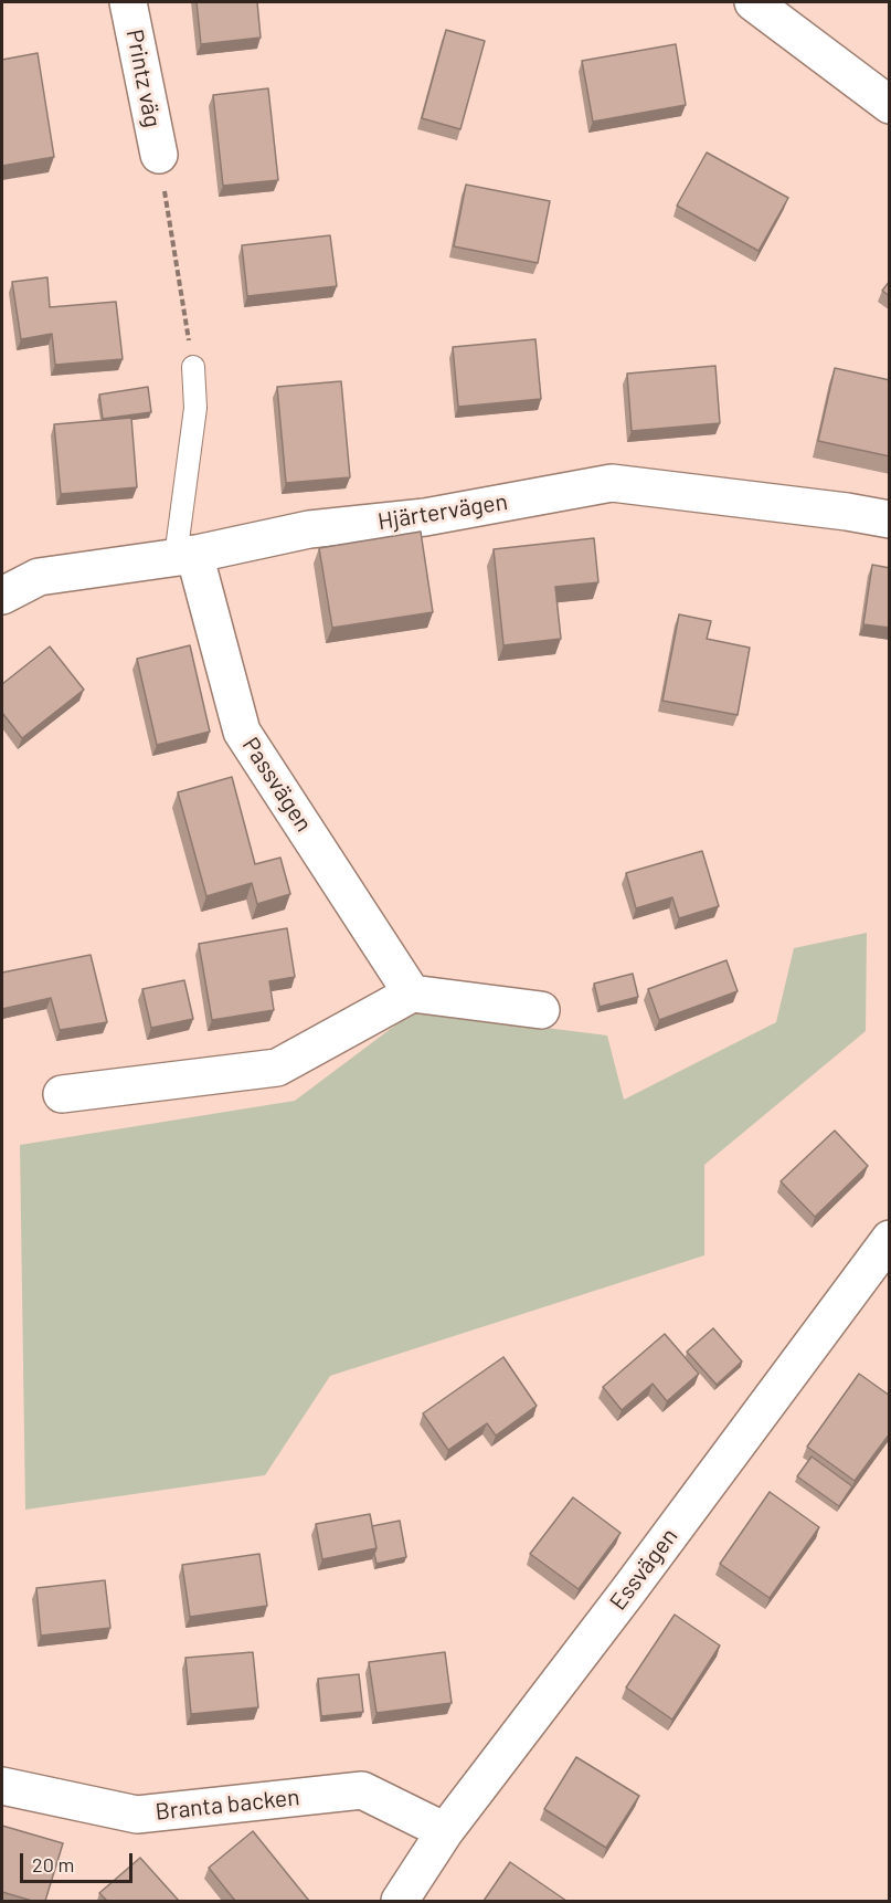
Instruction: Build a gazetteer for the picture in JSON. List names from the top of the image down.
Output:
{
  "streets": {
    "street": [
      "Printz väg",
      "Hjärtervägen",
      "Passvägen",
      "Essvägen",
      "Branta backen"
    ]
  },
  "crossings": [
    ["Hjärtervägen", "Passvägen"],
    ["Essvägen", "Branta backen"]
  ],
  "scale_bar": "20 m"
}
